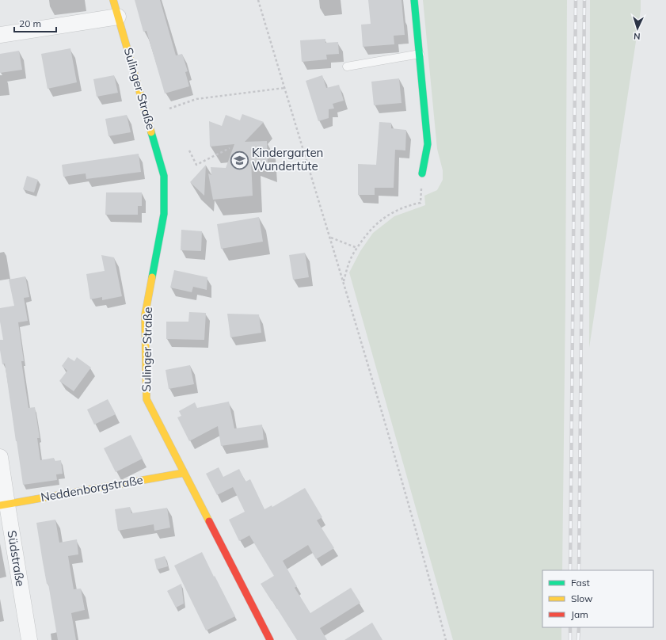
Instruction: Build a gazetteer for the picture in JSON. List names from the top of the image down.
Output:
{
  "streets": {
    "street": ["Sulinger Straße", "Neddenborgstraße", "Südstraße"]
  },
  "crossings": [
    ["Sulinger Straße", "Neddenborgstraße"],
    ["Neddenborgstraße", "Südstraße"]
  ],
  "places": {
    "school or university": ["Kindergarten Wundertüte"]
  },
  "legend": ["Fast", "Slow", "Jam"],
  "scale_bar": "20 m",
  "north": "bottom"
}
